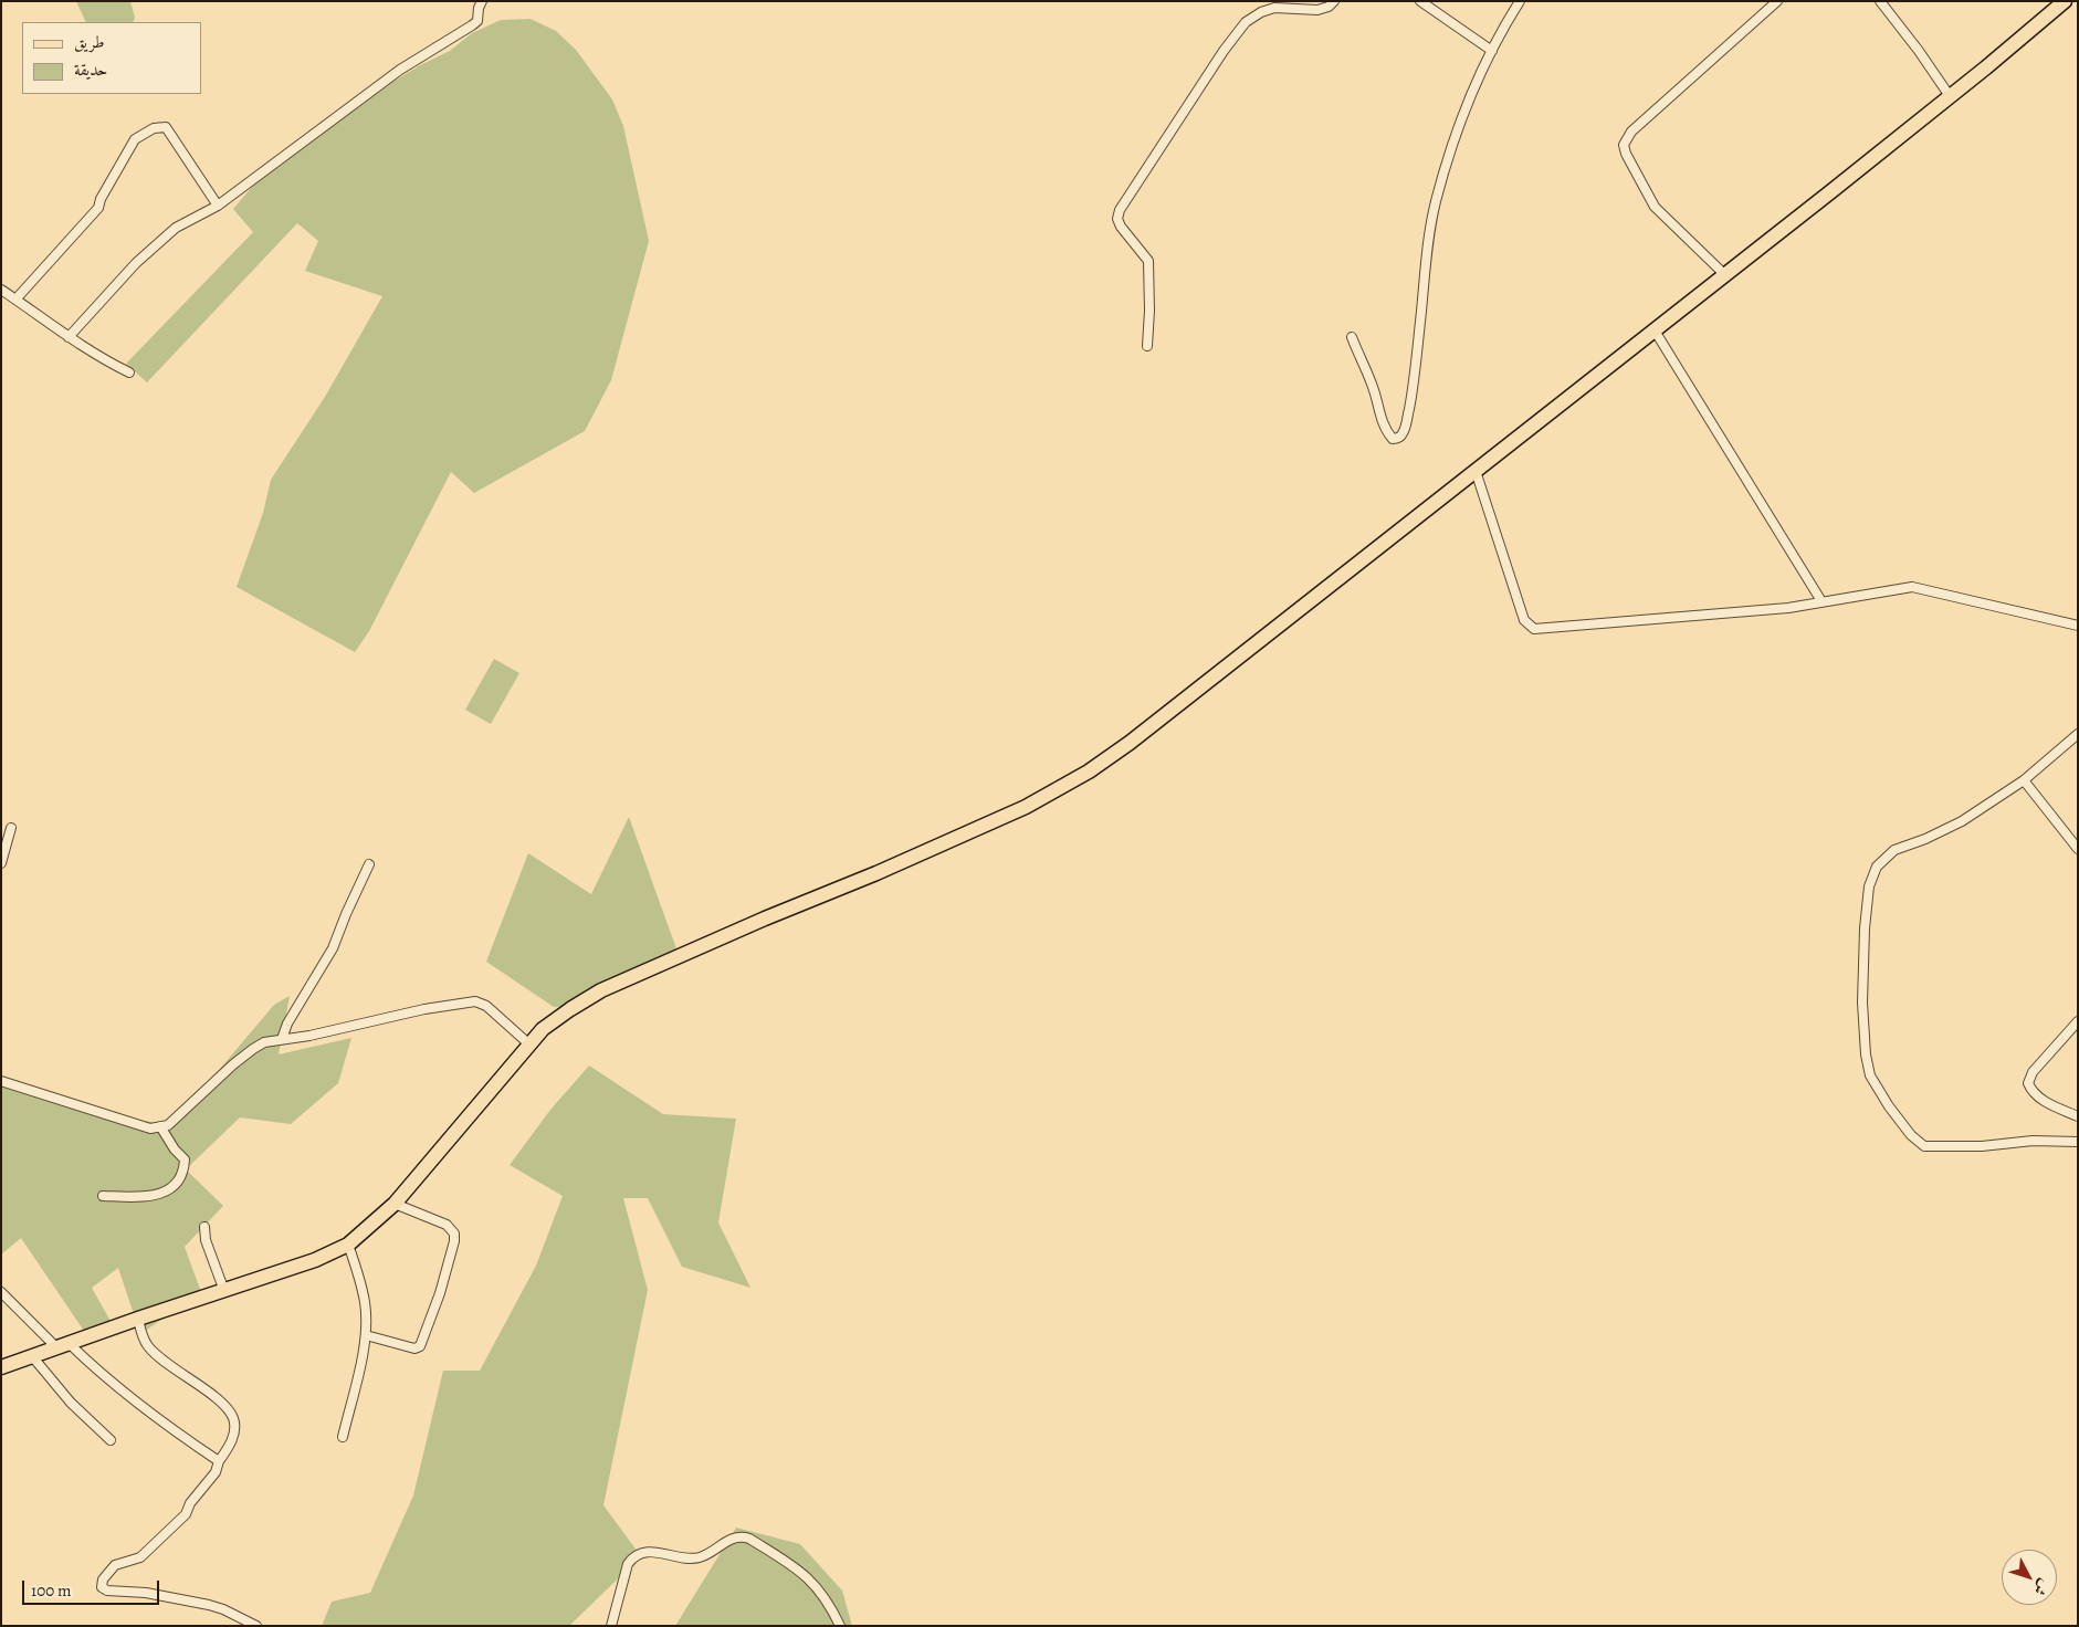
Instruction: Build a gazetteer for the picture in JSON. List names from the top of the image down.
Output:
{
  "legend": ["طريق", "حديقة"],
  "scale_bar": "100 m",
  "north": "bottom right"
}
